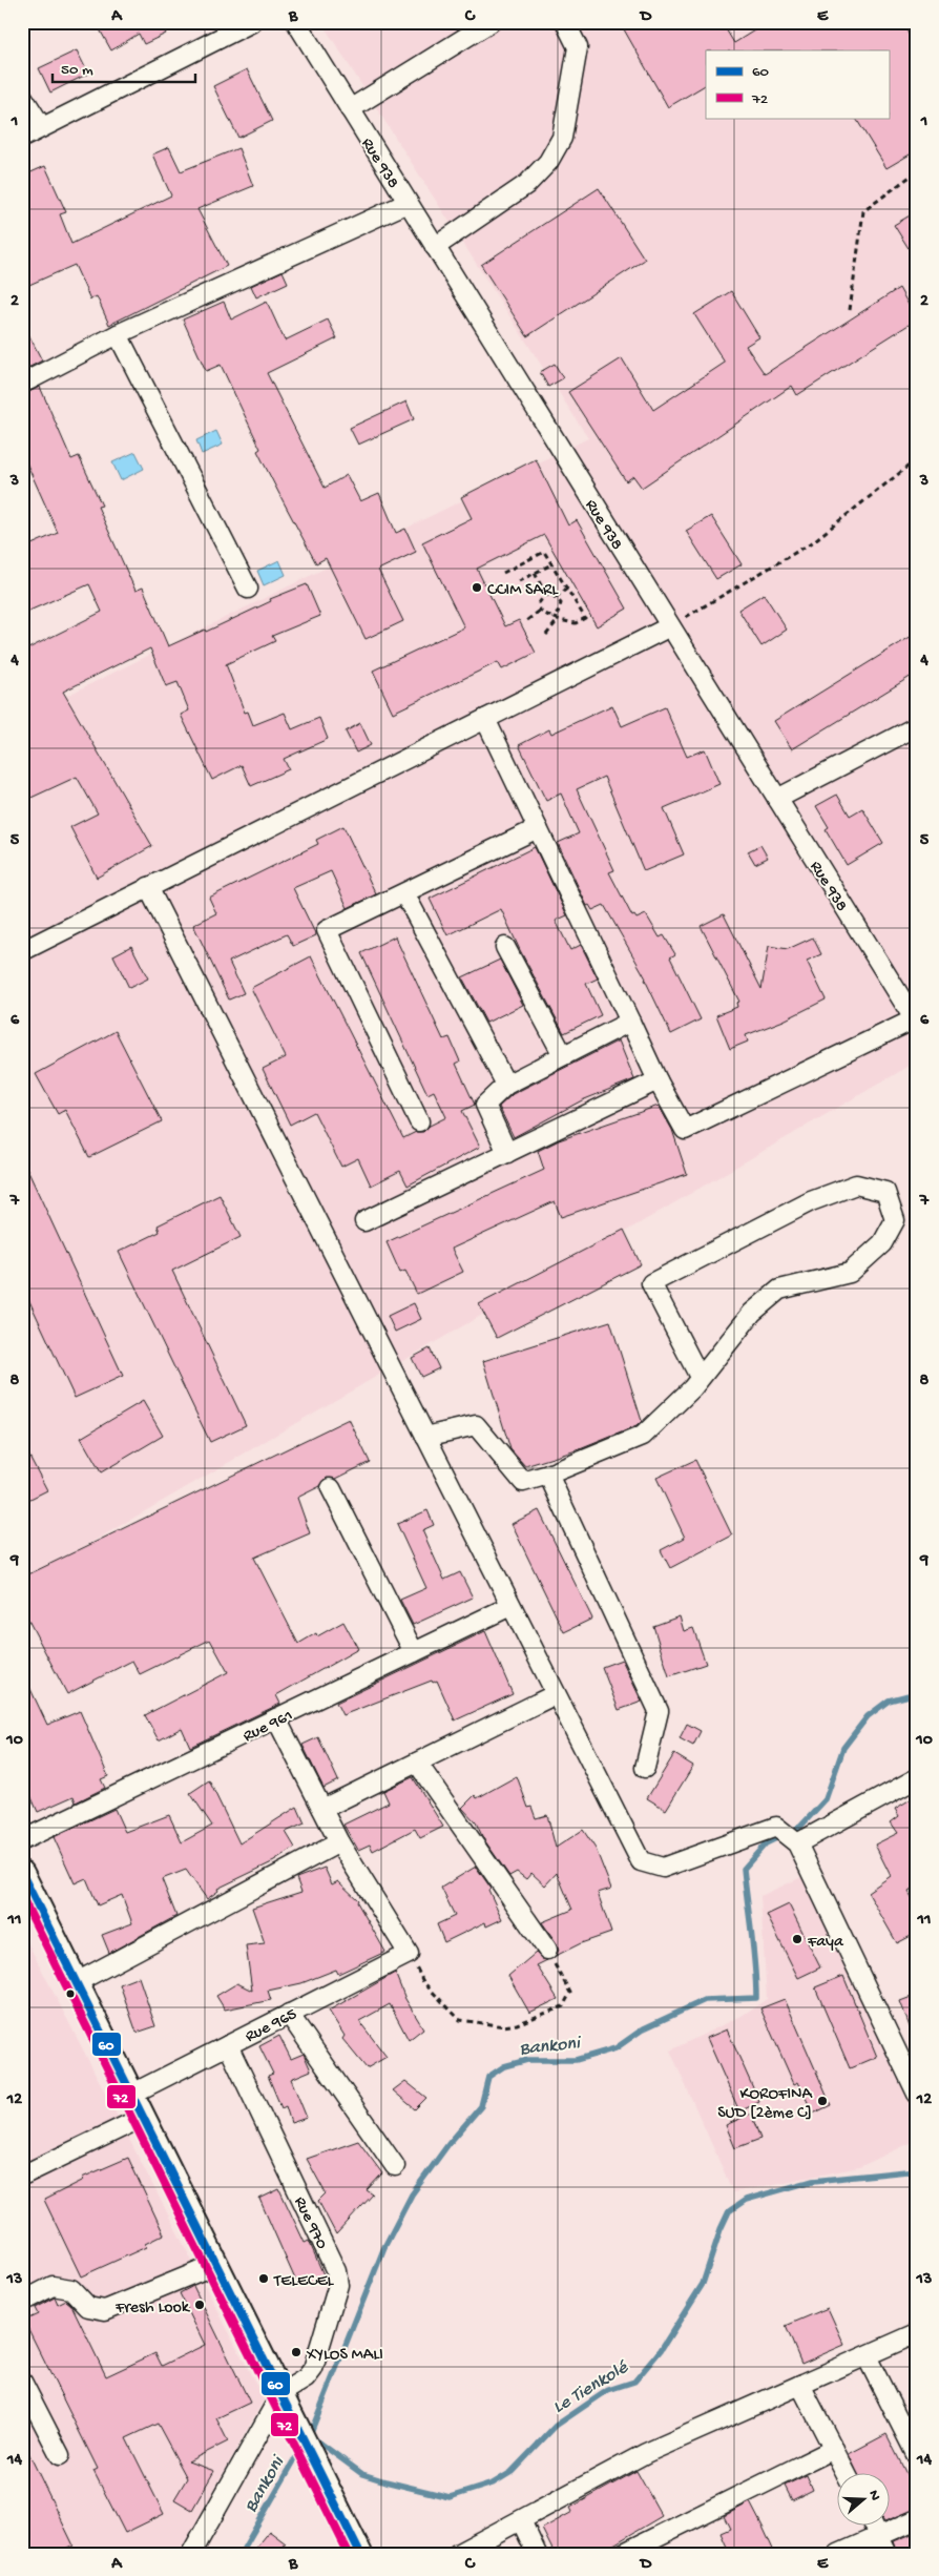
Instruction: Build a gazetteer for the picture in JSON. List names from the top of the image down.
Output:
{
  "streets": {
    "street": [
      "Rue 938",
      "Rue 961",
      "Rue 965",
      "Rue 970"
    ]
  },
  "crossings": [
    ["Rue 965", "Rue 970"]
  ],
  "water": ["Bankoni", "Le Tienkolé"],
  "places": [
    "CCIM SARL",
    "Faya",
    "KOROFINA SUD [2ème C]",
    "TELECEL",
    "Fresh Look",
    "XYLOS MALI"
  ],
  "lines": ["transit line 60", "transit line 72"],
  "legend": ["60", "72"],
  "scale_bar": "50 m",
  "north": "right",
  "grid": {
    "columns": [
      "A",
      "B",
      "C",
      "D",
      "E"
    ],
    "rows": [
      "1",
      "2",
      "3",
      "4",
      "5",
      "6",
      "7",
      "8",
      "9",
      "10",
      "11",
      "12",
      "13",
      "14"
    ]
  }
}
